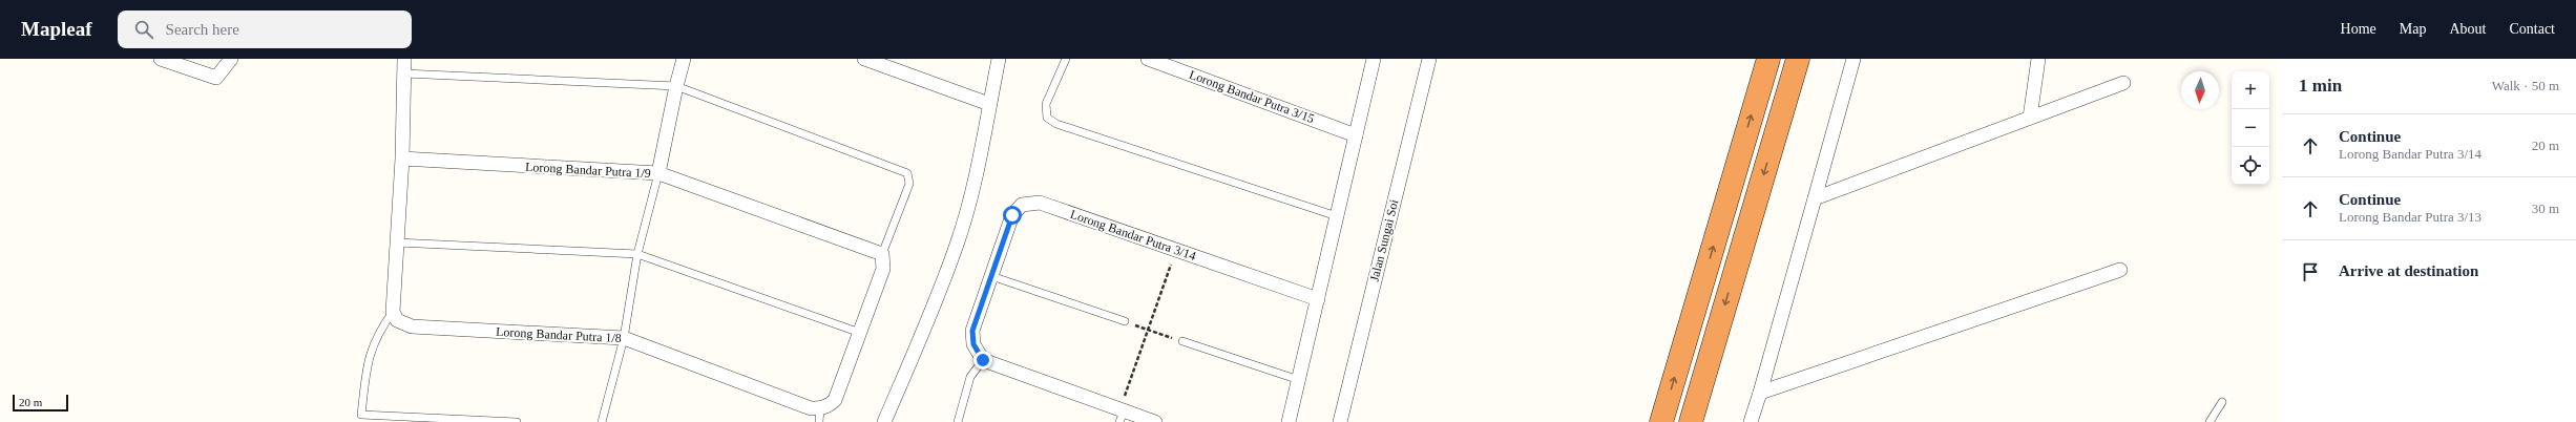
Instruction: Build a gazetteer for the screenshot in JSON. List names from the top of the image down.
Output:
{
  "streets": {
    "street": [
      "Lorong Bandar Putra 3/15",
      "Lorong Bandar Putra 1/9",
      "Lorong Bandar Putra 3/14",
      "Jalan Sungai Soi",
      "Lorong Bandar Putra 1/8"
    ]
  },
  "scale_bar": "20 m",
  "north": "bottom",
  "page": {
    "header": "Mapleaf",
    "search": "Search here",
    "nav": [
      "Home",
      "Map",
      "About",
      "Contact"
    ],
    "heading": ["1 min", "Walk · 50 m"],
    "map_buttons": ["+", "−"],
    "list": [
      ["Continue", "Lorong Bandar Putra 3/14", "20 m"],
      ["Continue", "Lorong Bandar Putra 3/13", "30 m"],
      "Arrive at destination"
    ],
    "scale": "20 m"
  }
}
